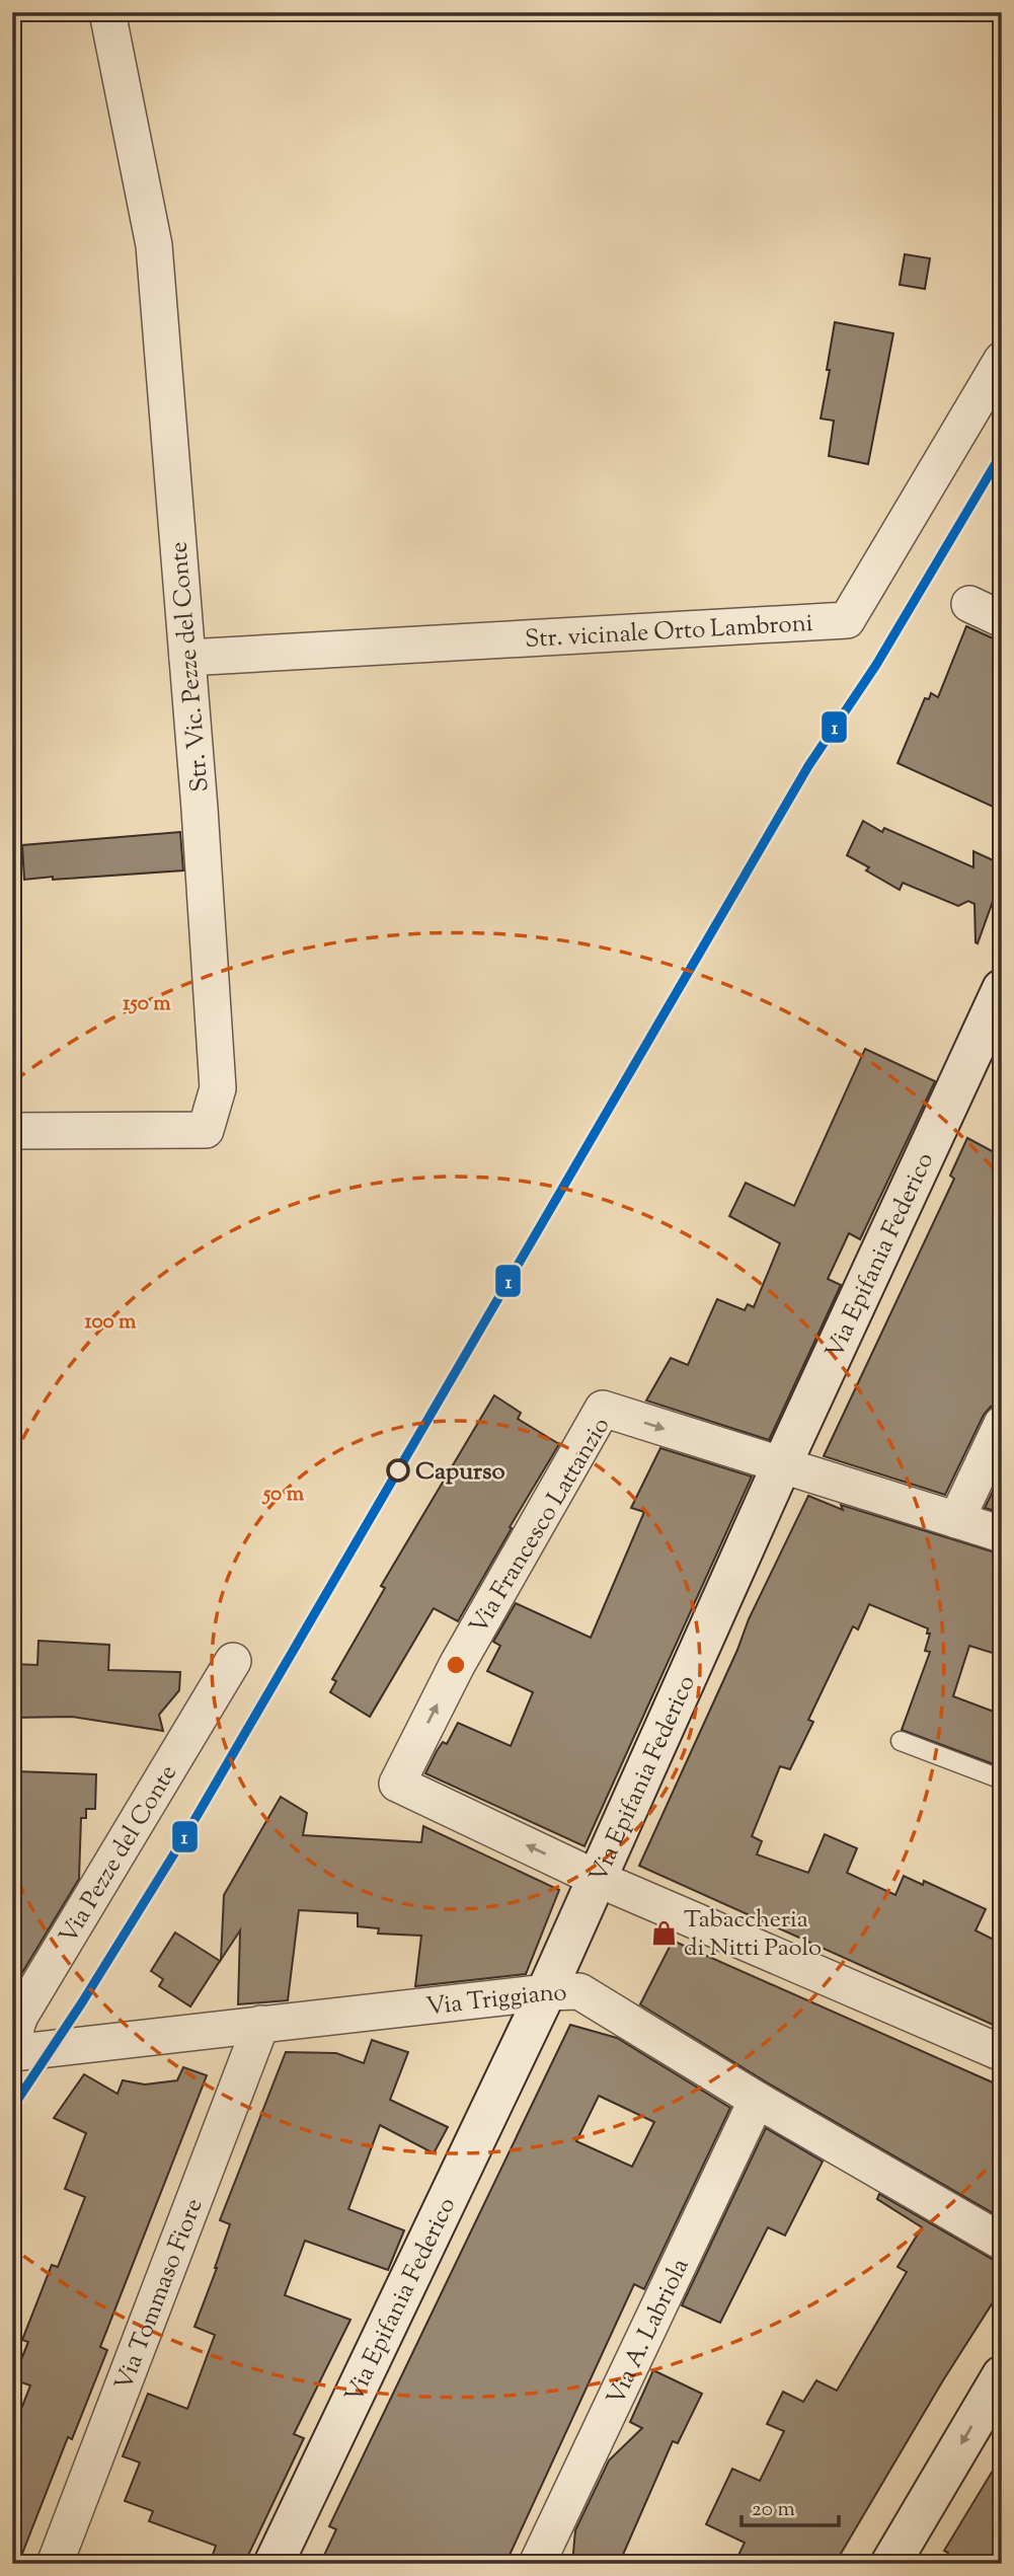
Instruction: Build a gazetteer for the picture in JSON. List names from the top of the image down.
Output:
{
  "streets": {
    "main road": ["Via Epifania Federico"],
    "street": [
      "Str. vicinale Orto Lambroni",
      "Str. Vic. Pezze del Conte",
      "Via Francesco Lattanzio",
      "Via Pezze del Conte",
      "Via Triggiano",
      "Via Tommaso Fiore",
      "Via A. Labriola"
    ]
  },
  "crossings": [
    ["Str. vicinale Orto Lambroni", "Str. Vic. Pezze del Conte"],
    ["Via Epifania Federico", "Via Francesco Lattanzio"],
    ["Via Epifania Federico", "Via Triggiano"],
    ["Via Pezze del Conte", "Via Triggiano"],
    ["Via Triggiano", "Via Tommaso Fiore"],
    ["Via Triggiano", "Via A. Labriola"]
  ],
  "places": {
    "other": ["Capurso"],
    "shop": ["Tabaccheria di Nitti Paolo"]
  },
  "lines": ["transit line 1"],
  "scale_bar": "20 m",
  "rings": ["150 m", "100 m", "50 m"]
}
